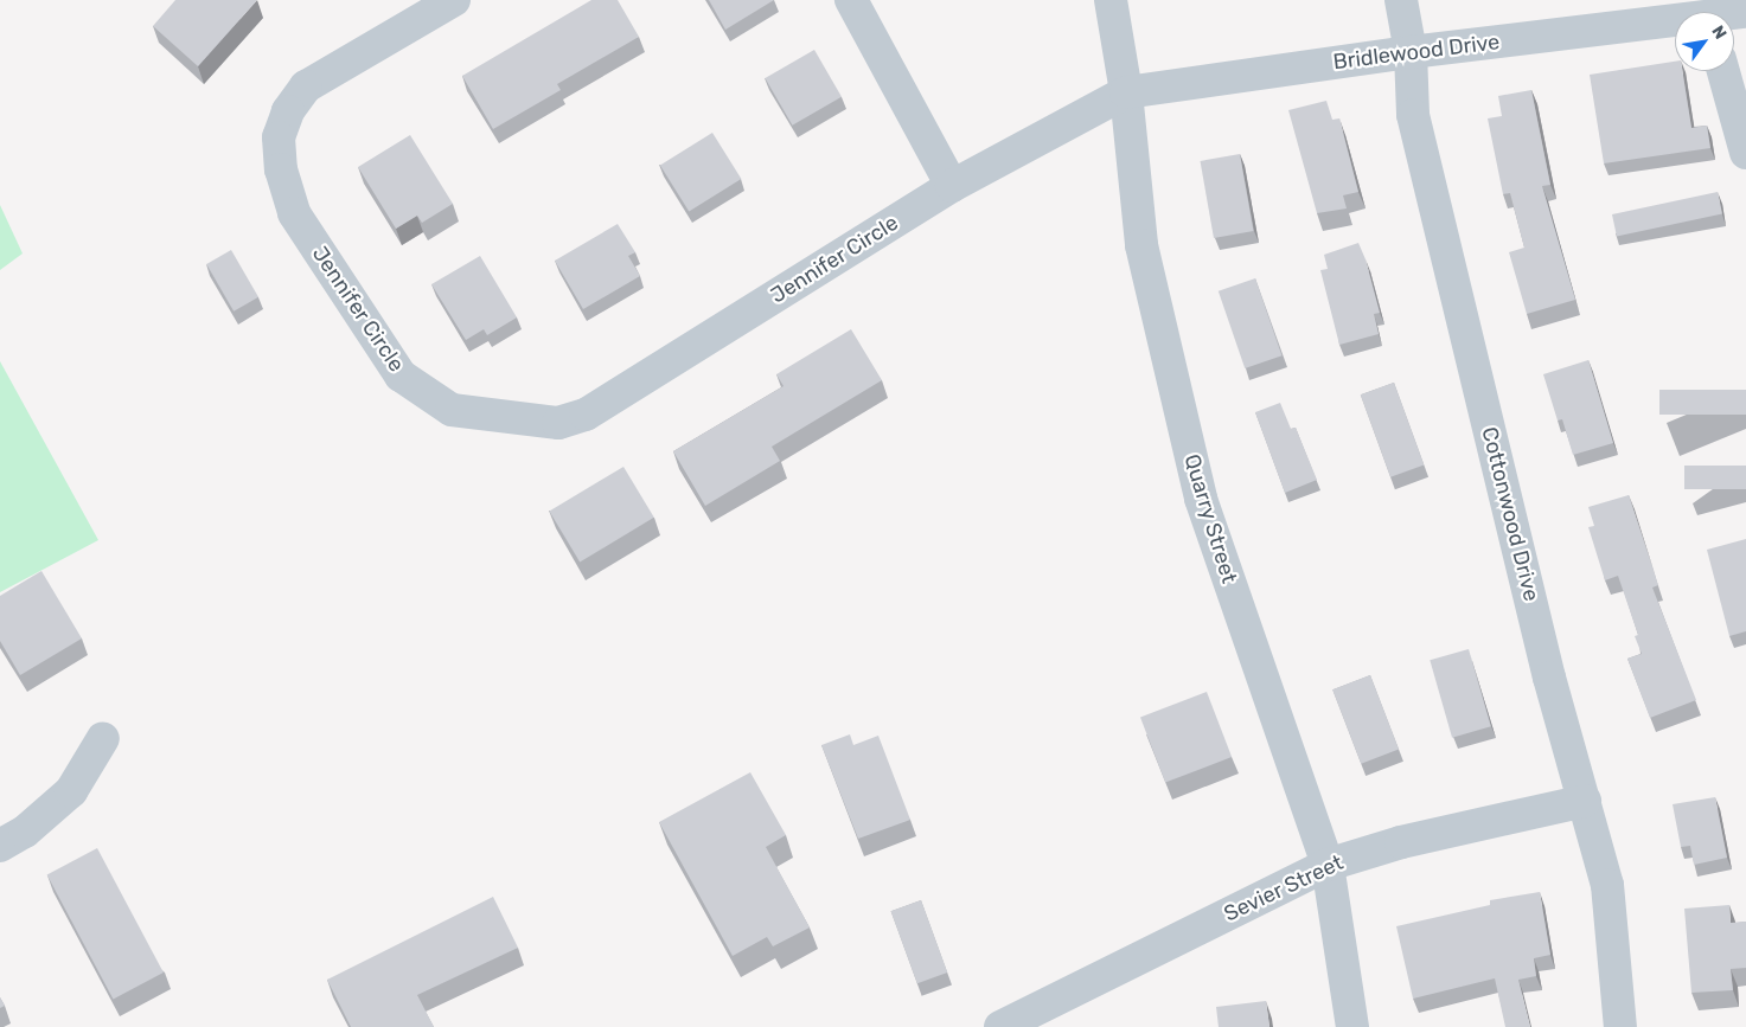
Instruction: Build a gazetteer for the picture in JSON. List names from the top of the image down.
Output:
{
  "streets": {
    "street": [
      "Bridlewood Drive",
      "Jennifer Circle",
      "Cottonwood Drive",
      "Quarry Street",
      "Sevier Street"
    ]
  },
  "crossings": [
    ["Bridlewood Drive", "Jennifer Circle"],
    ["Bridlewood Drive", "Cottonwood Drive"],
    ["Bridlewood Drive", "Quarry Street"],
    ["Jennifer Circle", "Quarry Street"],
    ["Cottonwood Drive", "Sevier Street"],
    ["Quarry Street", "Sevier Street"]
  ],
  "north": "top right"
}
